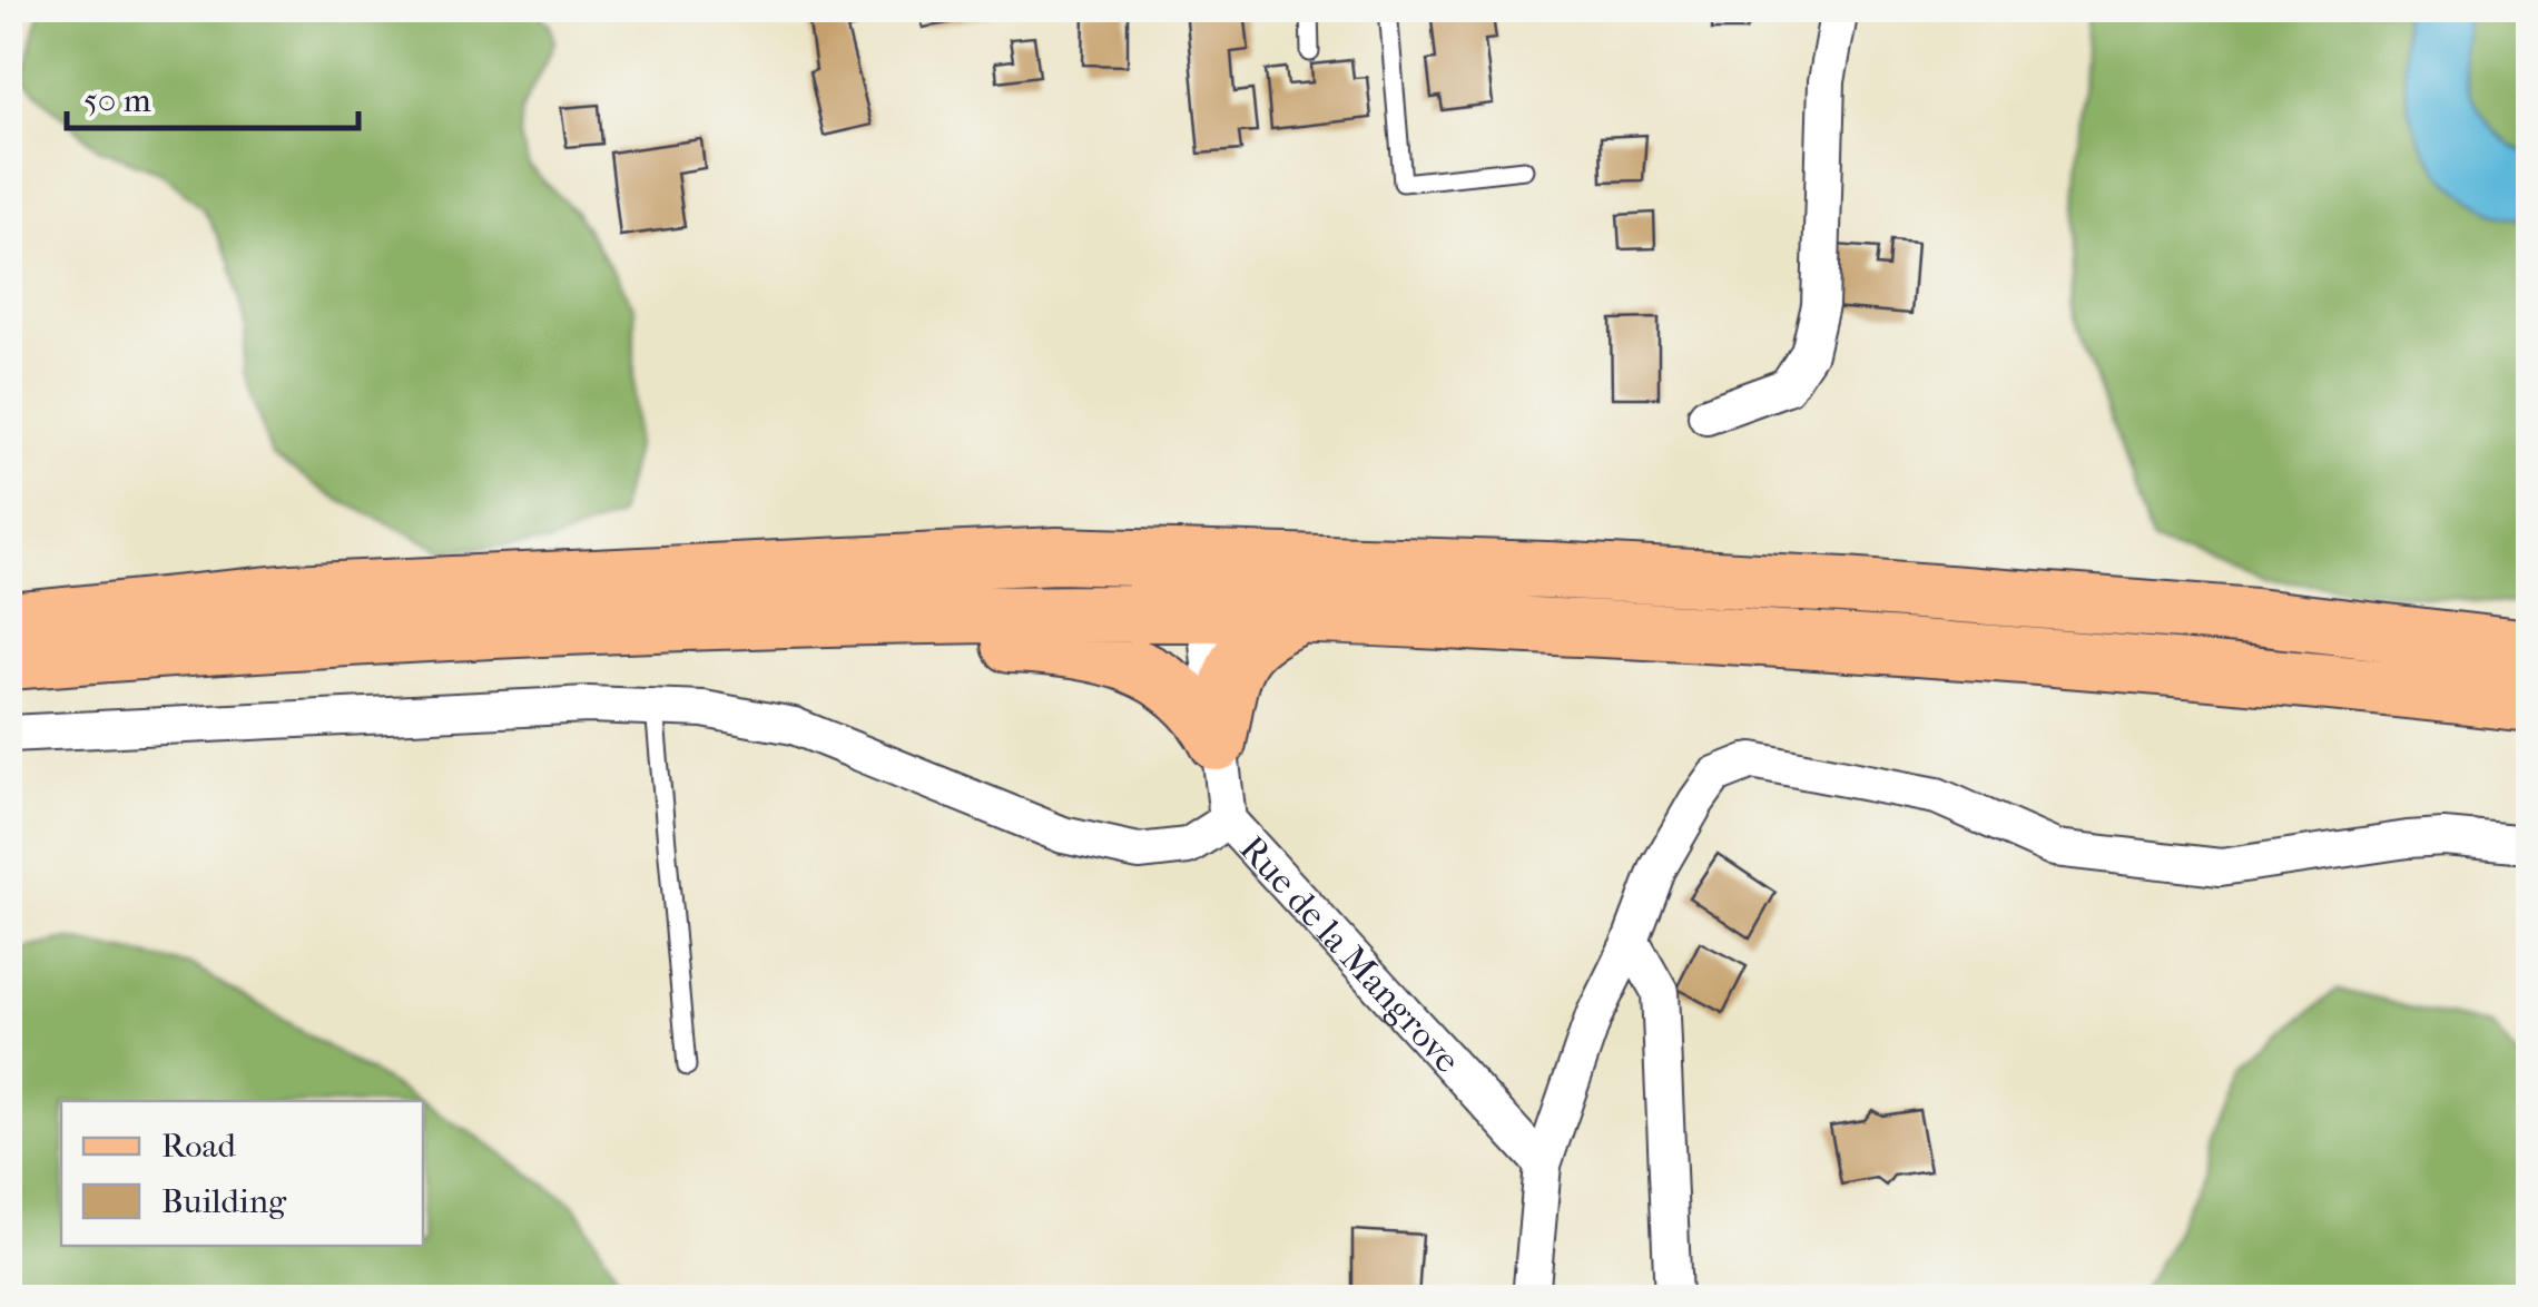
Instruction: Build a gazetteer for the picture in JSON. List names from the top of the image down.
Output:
{
  "streets": {
    "street": ["Rue de la Mangrove"]
  },
  "legend": ["Road", "Building"],
  "scale_bar": "50 m"
}
